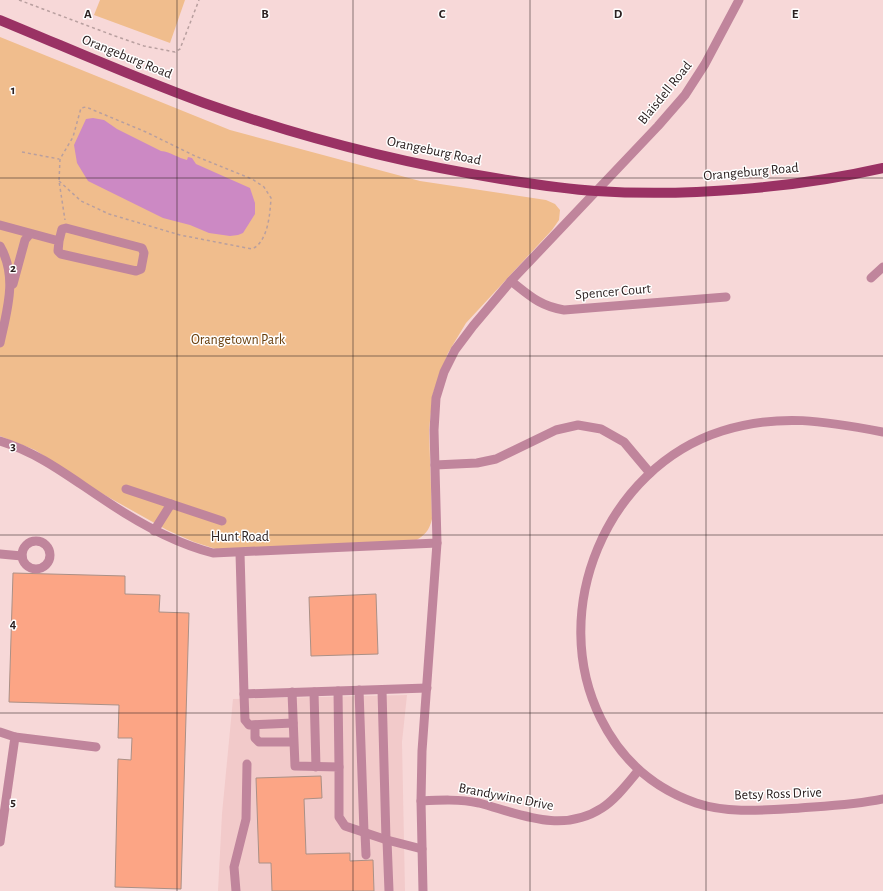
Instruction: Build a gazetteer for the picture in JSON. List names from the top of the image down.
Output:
{
  "streets": {
    "main road": ["Orangeburg Road"],
    "street": [
      "Blaisdell Road",
      "Spencer Court",
      "Hunt Road",
      "Betsy Ross Drive",
      "Brandywine Drive"
    ]
  },
  "crossings": [
    ["Orangeburg Road", "Blaisdell Road"],
    ["Blaisdell Road", "Spencer Court"],
    ["Blaisdell Road", "Hunt Road"],
    ["Blaisdell Road", "Brandywine Drive"],
    ["Betsy Ross Drive", "Brandywine Drive"]
  ],
  "parks": ["Orangetown Park"],
  "grid": {
    "columns": [
      "A",
      "B",
      "C",
      "D",
      "E"
    ],
    "rows": [
      "1",
      "2",
      "3",
      "4",
      "5"
    ]
  }
}
